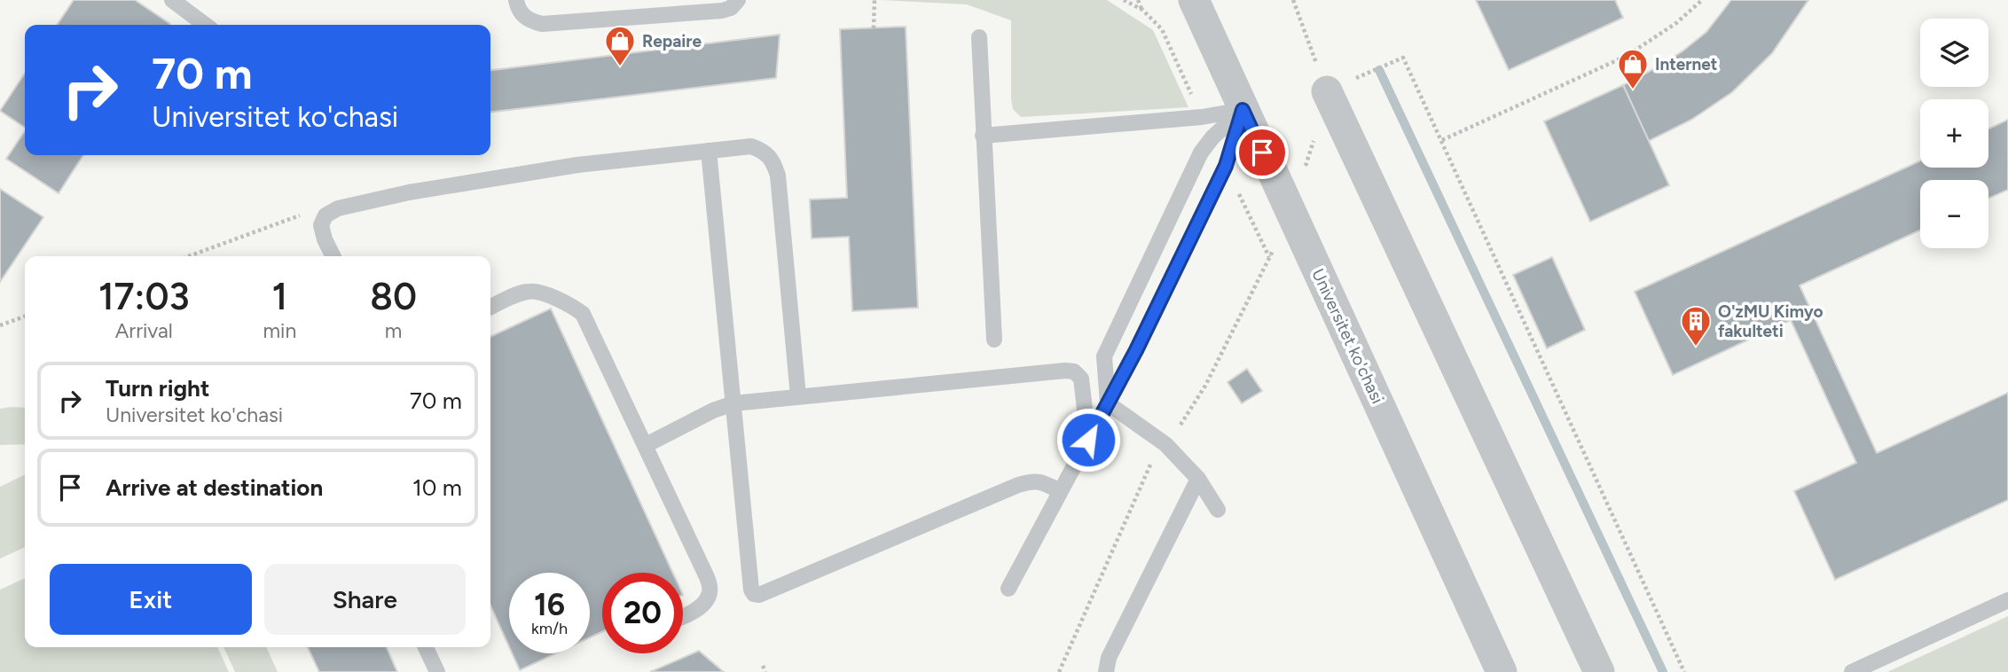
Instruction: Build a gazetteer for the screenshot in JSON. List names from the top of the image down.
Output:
{
  "streets": {
    "street": ["Universitet ko'chasi"]
  },
  "places": {
    "shop": ["Repaire", "Internet"],
    "building": ["O'zMU Kimyo fakulteti"]
  },
  "page": {
    "map_buttons": ["+", "−"],
    "turn": ["70 m", "Universitet ko'chasi"],
    "eta": [
      "17:03",
      "Arrival",
      "1",
      "min",
      "80",
      "m"
    ],
    "list": [
      {
        "name": "Turn right",
        "note": "Universitet ko'chasi",
        "value": "70 m"
      },
      {
        "name": "Arrive at destination",
        "value": "10 m"
      }
    ],
    "buttons": ["Exit", "Share"],
    "speed": "16 km/h",
    "limit": "20"
  }
}
